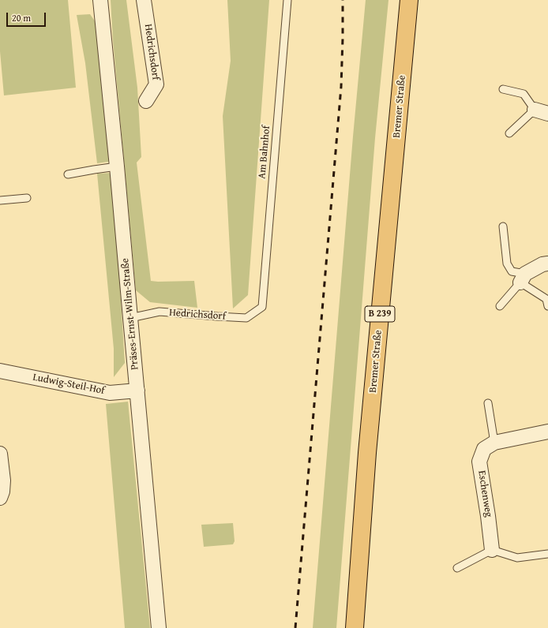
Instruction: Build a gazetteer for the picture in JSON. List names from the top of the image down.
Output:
{
  "streets": {
    "main road": ["Bremer Straße", "B 239"],
    "street": [
      "Hedrichsdorf",
      "Präses-Ernst-Wilm-Straße",
      "Ludwig-Steil-Hof",
      "Eschenweg"
    ],
    "lane": ["Am Bahnhof"]
  },
  "crossings": [
    ["Hedrichsdorf", "Am Bahnhof"],
    ["Hedrichsdorf", "Präses-Ernst-Wilm-Straße"],
    ["Präses-Ernst-Wilm-Straße", "Ludwig-Steil-Hof"]
  ],
  "scale_bar": "20 m"
}
